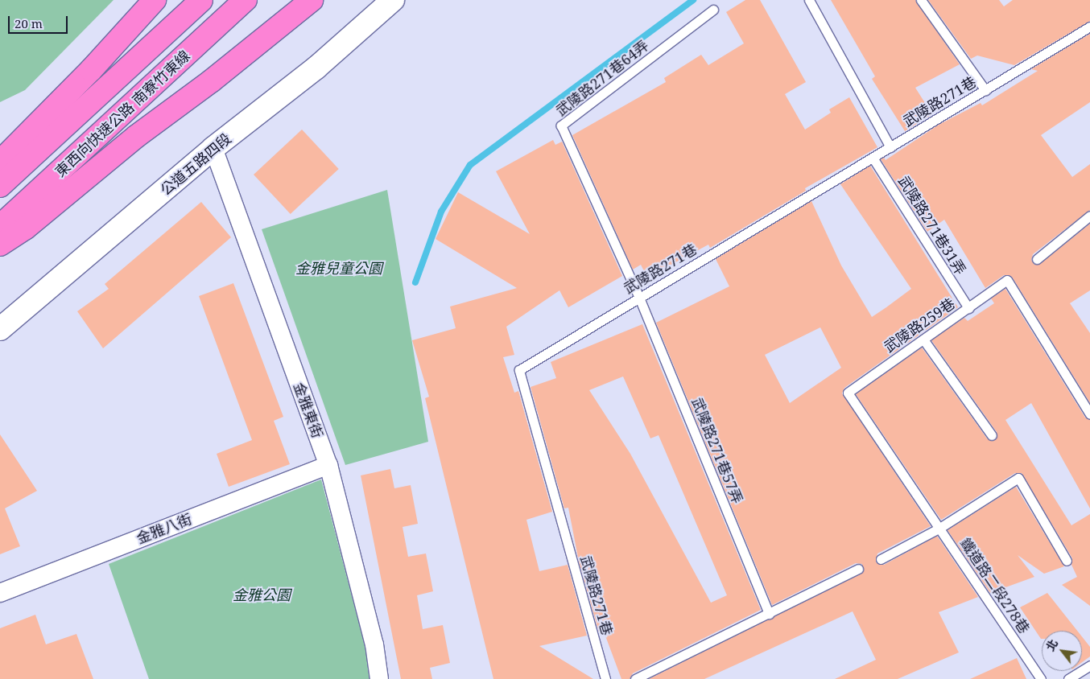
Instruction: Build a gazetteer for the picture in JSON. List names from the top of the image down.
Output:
{
  "streets": {
    "highway": ["東西向快速公路 南寮竹東線"],
    "street": ["公道五路四段", "金雅東街", "金雅八街"],
    "lane": [
      "武陵路271巷64弄",
      "武陵路271巷",
      "武陵路271巷31弄",
      "武陵路259巷",
      "武陵路271巷57弄",
      "鐵道路二段278巷"
    ]
  },
  "crossings": [
    ["武陵路271巷64弄", "武陵路271巷"],
    ["武陵路271巷64弄", "武陵路271巷57弄"],
    ["武陵路271巷", "武陵路271巷31弄"],
    ["武陵路271巷", "武陵路271巷57弄"],
    ["公道五路四段", "金雅東街"],
    ["武陵路271巷31弄", "武陵路259巷"],
    ["武陵路259巷", "鐵道路二段278巷"],
    ["金雅東街", "金雅八街"]
  ],
  "parks": ["金雅兒童公園", "金雅公園"],
  "scale_bar": "20 m",
  "north": "top left"
}
